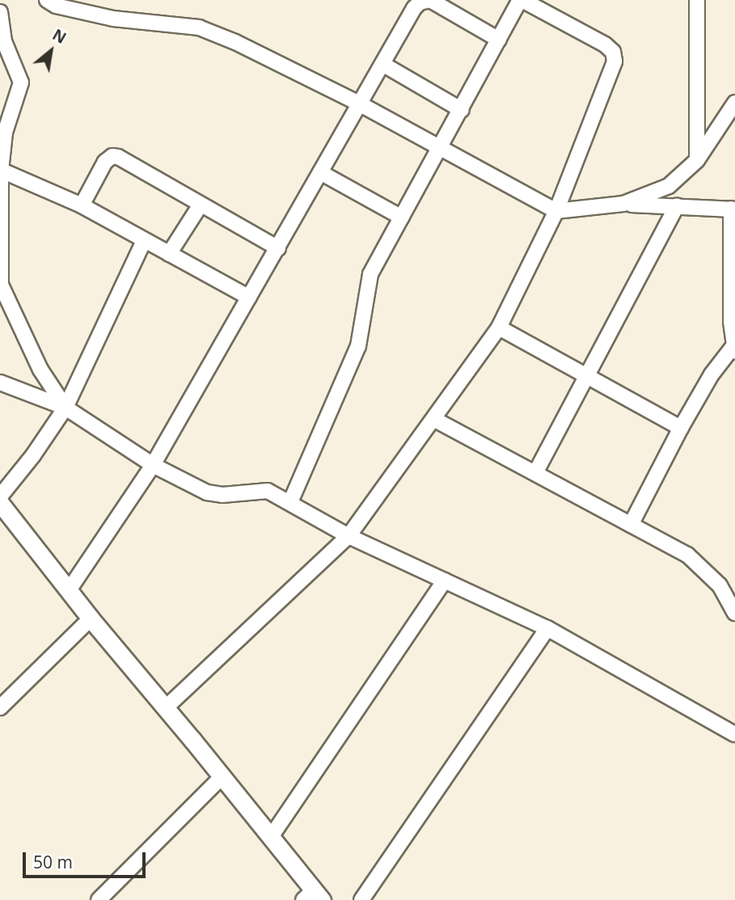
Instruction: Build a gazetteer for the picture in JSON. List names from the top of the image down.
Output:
{
  "scale_bar": "50 m",
  "north": "top right"
}
